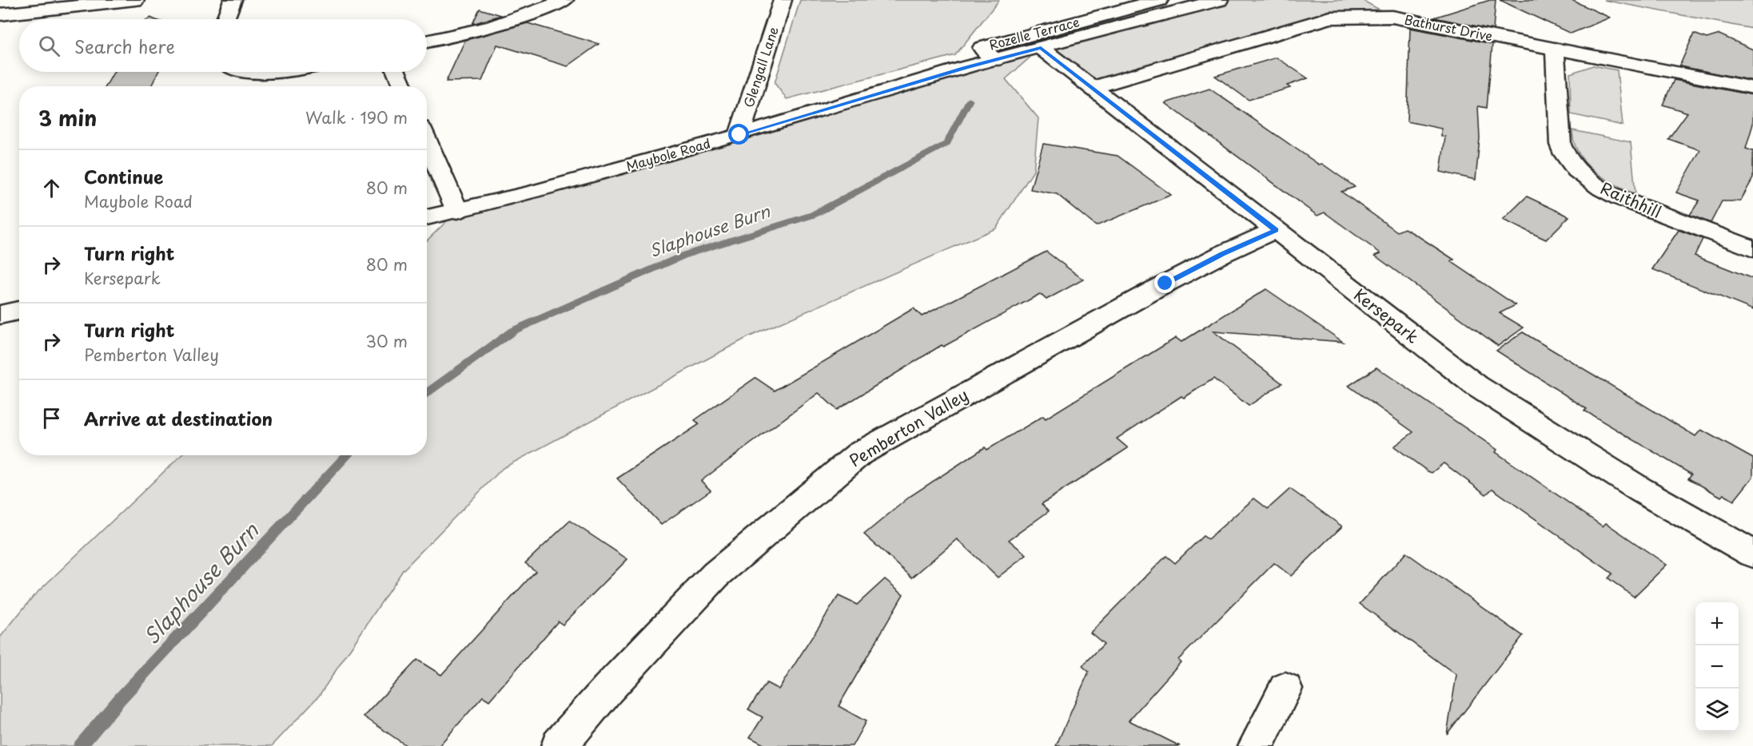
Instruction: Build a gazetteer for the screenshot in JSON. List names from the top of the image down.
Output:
{
  "streets": {
    "street": [
      "Bathurst Drive",
      "Rozelle Terrace",
      "Glengall Lane",
      "Maybole Road",
      "Raithhill",
      "Kersepark",
      "Pemberton Valley"
    ]
  },
  "crossings": [
    ["Bathurst Drive", "Raithhill"],
    ["Bathurst Drive", "Kersepark"],
    ["Rozelle Terrace", "Maybole Road"],
    ["Glengall Lane", "Maybole Road"],
    ["Maybole Road", "Kersepark"],
    ["Kersepark", "Pemberton Valley"]
  ],
  "water": ["Slaphouse Burn"],
  "page": {
    "search": "Search here",
    "heading": ["3 min", "Walk · 190 m"],
    "list": [
      ["Continue", "Maybole Road", "80 m"],
      ["Turn right", "Kersepark", "80 m"],
      ["Turn right", "Pemberton Valley", "30 m"],
      "Arrive at destination"
    ],
    "map_buttons": ["+", "−"]
  }
}
